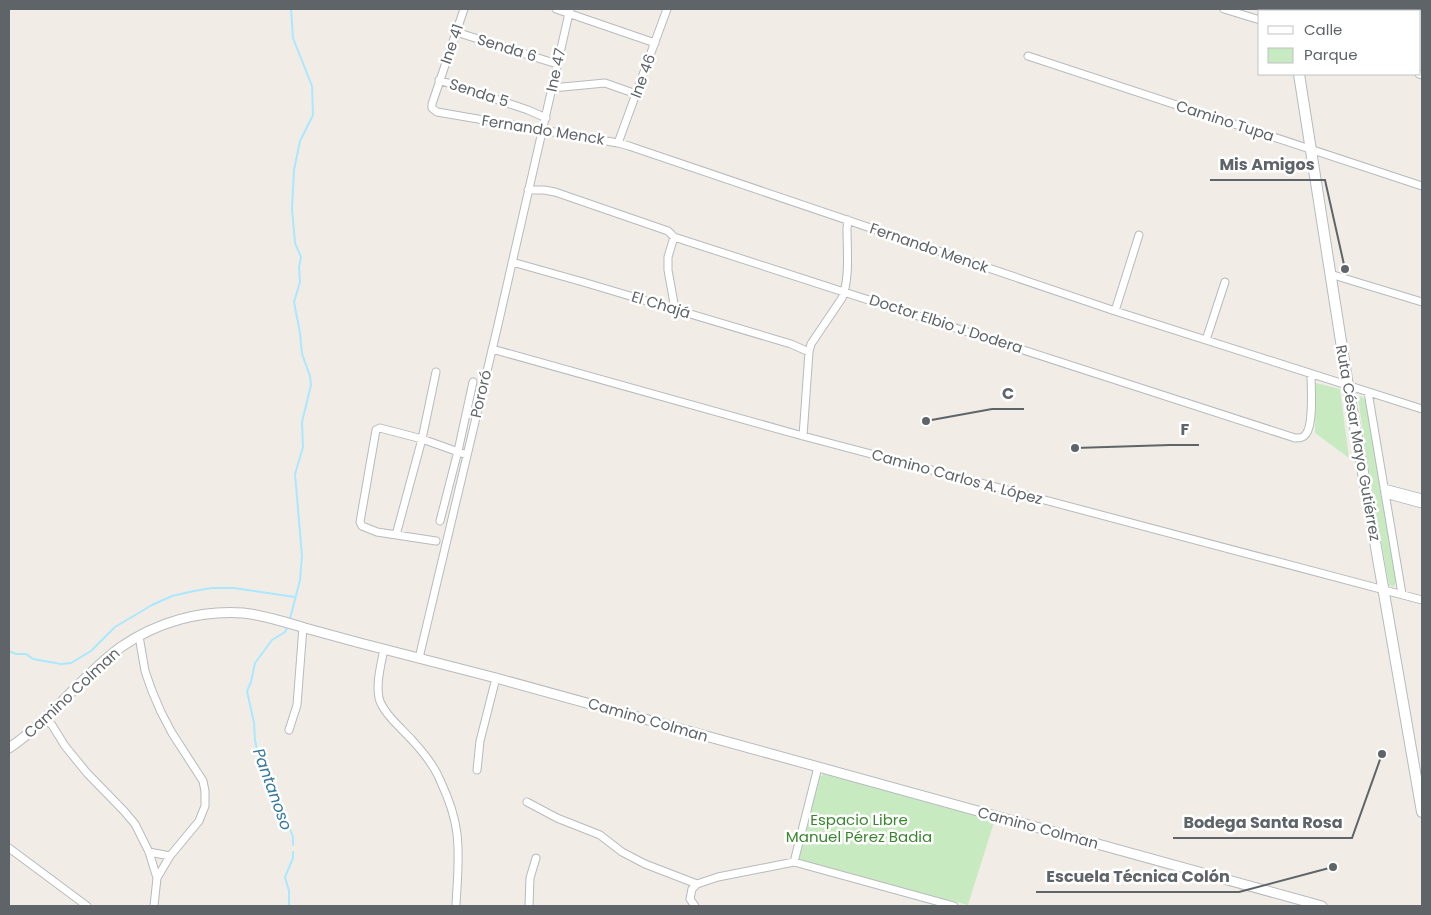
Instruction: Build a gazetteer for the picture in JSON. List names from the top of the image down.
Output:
{
  "streets": {
    "main road": ["Ruta César Mayo Gutiérrez"],
    "street": [
      "Ine 41",
      "Senda 6",
      "Ine 47",
      "Ine 46",
      "Senda 5",
      "Camino Tupa",
      "Fernando Menck",
      "El Chajá",
      "Doctor Elbio J Dodera",
      "Pororó",
      "Camino Carlos A. López",
      "Camino Colman"
    ]
  },
  "crossings": [
    ["Ine 41", "Senda 6"],
    ["Ine 41", "Senda 5"],
    ["Ine 41", "Fernando Menck"],
    ["Senda 6", "Ine 47"],
    ["Ine 47", "Senda 5"],
    ["Ine 47", "Fernando Menck"],
    ["Ine 47", "Pororó"],
    ["Ine 46", "Fernando Menck"],
    ["Camino Tupa", "Ruta César Mayo Gutiérrez"],
    ["Fernando Menck", "Doctor Elbio J Dodera"],
    ["Fernando Menck", "Pororó"],
    ["Fernando Menck", "Ruta César Mayo Gutiérrez"],
    ["El Chajá", "Pororó"],
    ["Doctor Elbio J Dodera", "Pororó"],
    ["Pororó", "Camino Carlos A. López"],
    ["Pororó", "Camino Colman"],
    ["Ruta César Mayo Gutiérrez", "Camino Carlos A. López"]
  ],
  "water": ["Pantanoso"],
  "parks": ["Espacio Libre Manuel Pérez Badia"],
  "places": [
    "Mis Amigos",
    "C",
    "F",
    "Bodega Santa Rosa",
    "Escuela Técnica Colón"
  ],
  "legend": ["Calle", "Parque"]
}
